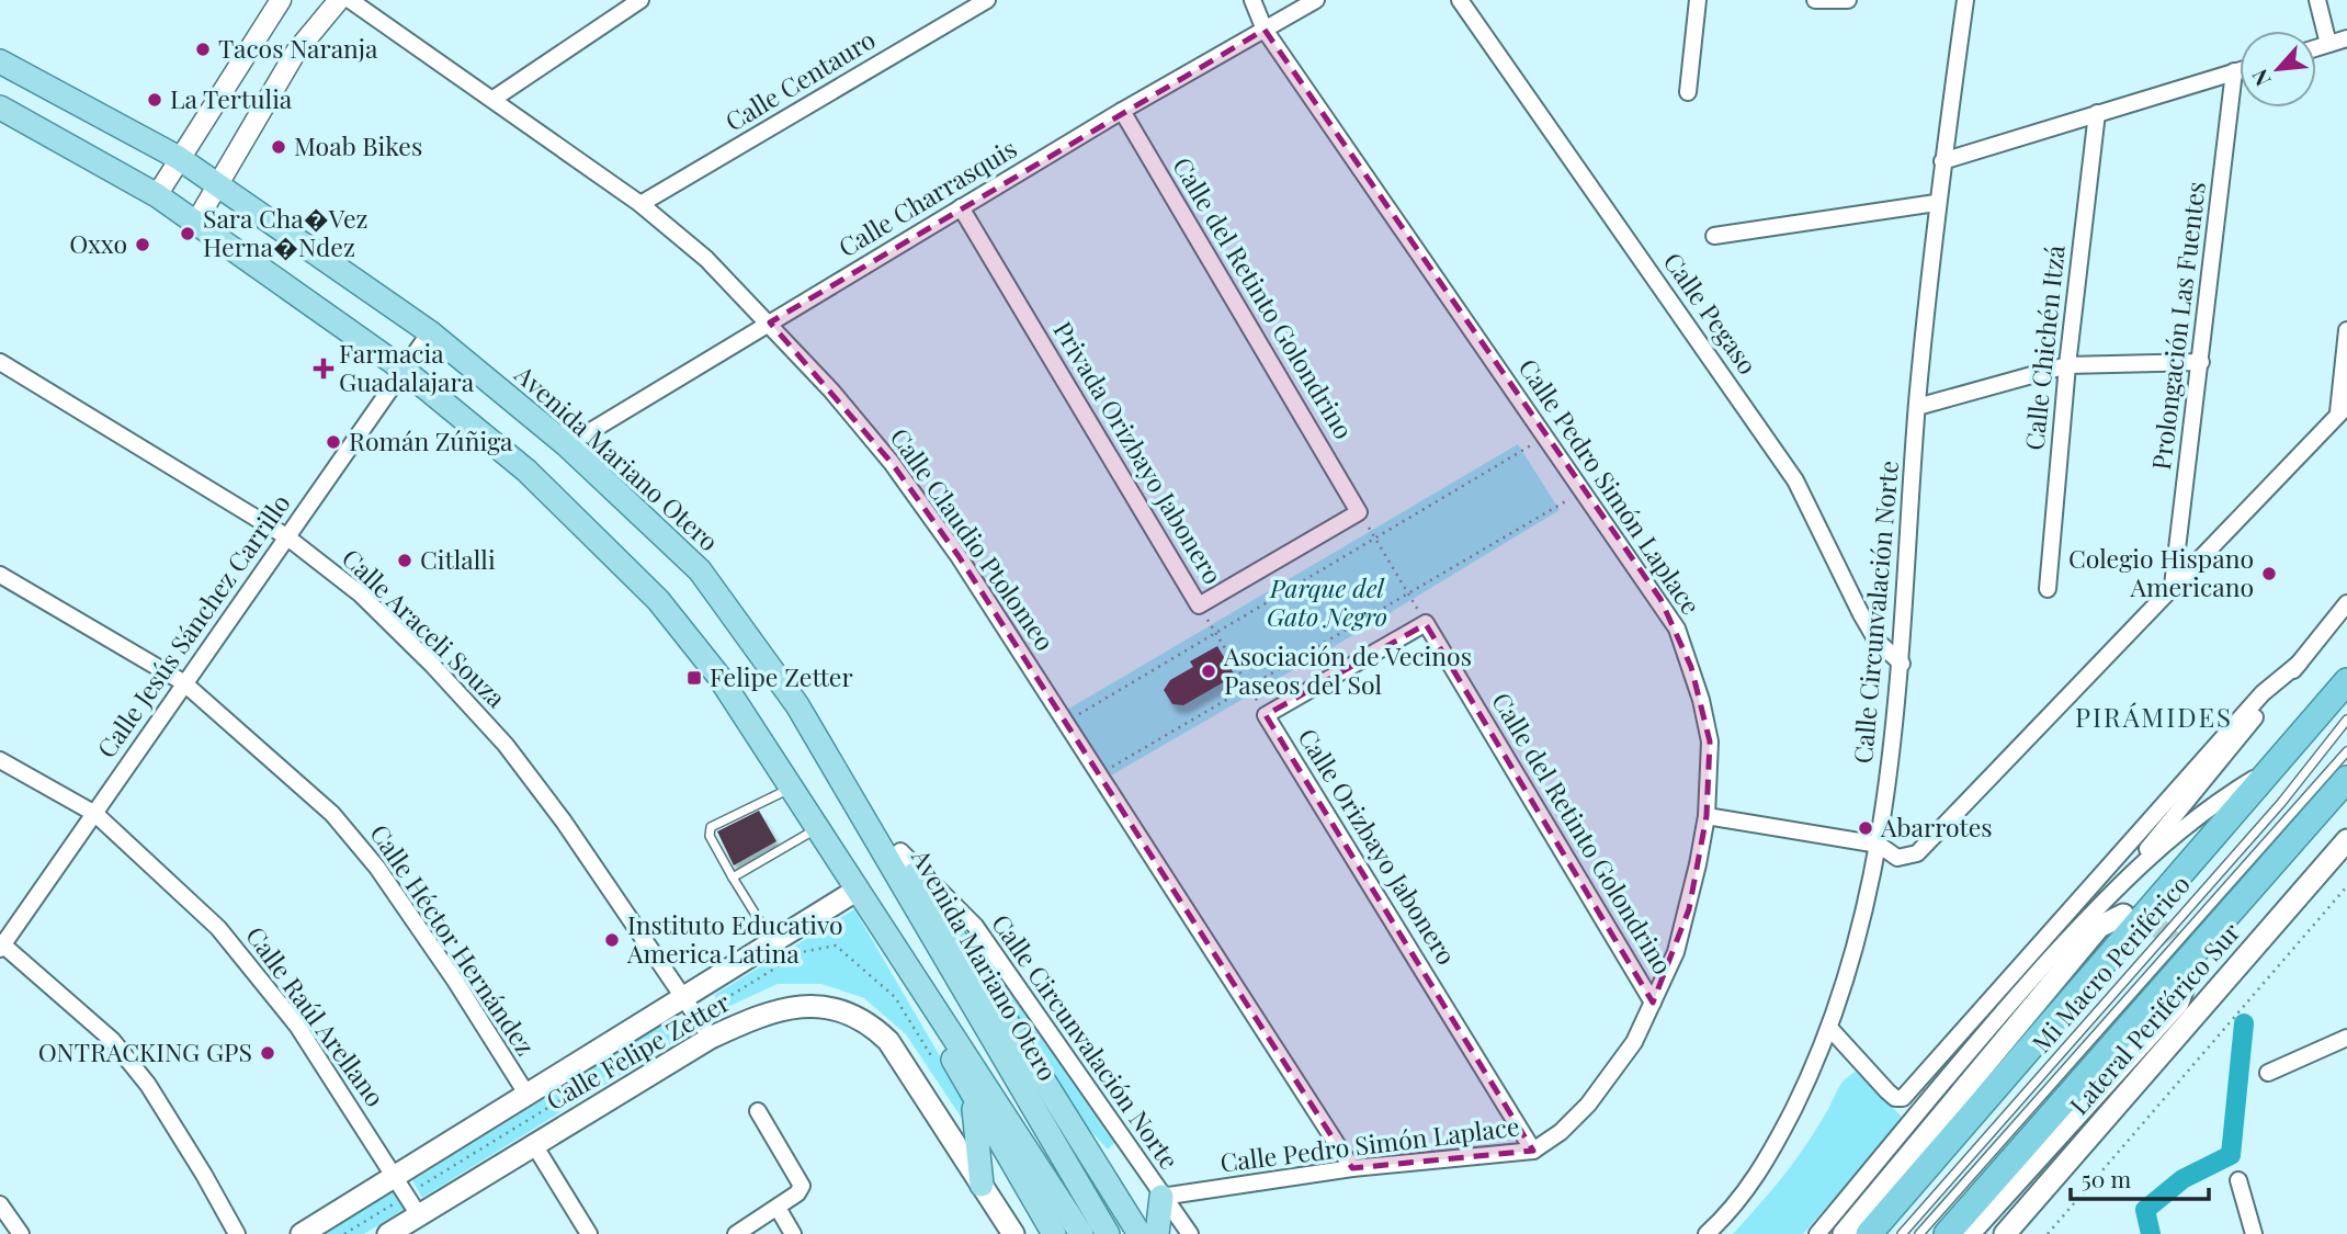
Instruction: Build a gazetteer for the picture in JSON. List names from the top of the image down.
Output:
{
  "streets": {
    "main road": ["Avenida Mariano Otero", "Lateral Periférico Sur", "Calle Felipe Zetter"],
    "street": [
      "Calle Centauro",
      "Calle Charrasquis",
      "Calle del Retinto Golondrino",
      "Calle Pegaso",
      "Prolongación Las Fuentes",
      "Calle Chichén Itzá",
      "Privada Orizbayo Jabonero",
      "Calle Pedro Simón Laplace",
      "Calle Claudio Ptolomeo",
      "Calle Circunvalación Norte",
      "Calle Jesús Sánchez Carrillo",
      "Calle Araceli Souza",
      "Calle Orizbayo Jabonero",
      "Calle Héctor Hernández",
      "Calle Raúl Arellano"
    ],
    "lane": ["Mi Macro Periférico"]
  },
  "crossings": [
    ["Calle Centauro", "Calle Claudio Ptolomeo"],
    ["Calle Charrasquis", "Calle del Retinto Golondrino"],
    ["Calle Charrasquis", "Privada Orizbayo Jabonero"],
    ["Calle Charrasquis", "Avenida Mariano Otero"],
    ["Calle Charrasquis", "Calle Pedro Simón Laplace"],
    ["Calle Charrasquis", "Calle Claudio Ptolomeo"],
    ["Calle del Retinto Golondrino", "Privada Orizbayo Jabonero"],
    ["Calle del Retinto Golondrino", "Calle Pedro Simón Laplace"],
    ["Calle del Retinto Golondrino", "Calle Orizbayo Jabonero"],
    ["Calle Pegaso", "Calle Circunvalación Norte"],
    ["Avenida Mariano Otero", "Calle Jesús Sánchez Carrillo"],
    ["Avenida Mariano Otero", "Calle Felipe Zetter"],
    ["Calle Pedro Simón Laplace", "Calle Claudio Ptolomeo"],
    ["Calle Pedro Simón Laplace", "Calle Circunvalación Norte"],
    ["Calle Pedro Simón Laplace", "Calle Orizbayo Jabonero"],
    ["Calle Jesús Sánchez Carrillo", "Calle Araceli Souza"],
    ["Calle Jesús Sánchez Carrillo", "Calle Héctor Hernández"],
    ["Calle Jesús Sánchez Carrillo", "Calle Raúl Arellano"],
    ["Calle Araceli Souza", "Calle Felipe Zetter"],
    ["Calle Héctor Hernández", "Calle Felipe Zetter"],
    ["Calle Raúl Arellano", "Calle Felipe Zetter"]
  ],
  "districts": ["PIRÁMIDES"],
  "parks": ["Parque del Gato Negro"],
  "places": {
    "other": [
      "Tacos Naranja",
      "La Tertulia",
      "Moab Bikes",
      "Sara Cha�Vez Herna�Ndez",
      "Oxxo",
      "Román Zúñiga",
      "Citlalli",
      "Colegio Hispano Americano",
      "Asociación de Vecinos Paseos del Sol",
      "Abarrotes",
      "Instituto Educativo America Latina",
      "ONTRACKING GPS"
    ],
    "health": ["Farmacia Guadalajara"],
    "transit": ["Felipe Zetter"]
  },
  "scale_bar": "50 m",
  "north": "bottom left"
}
